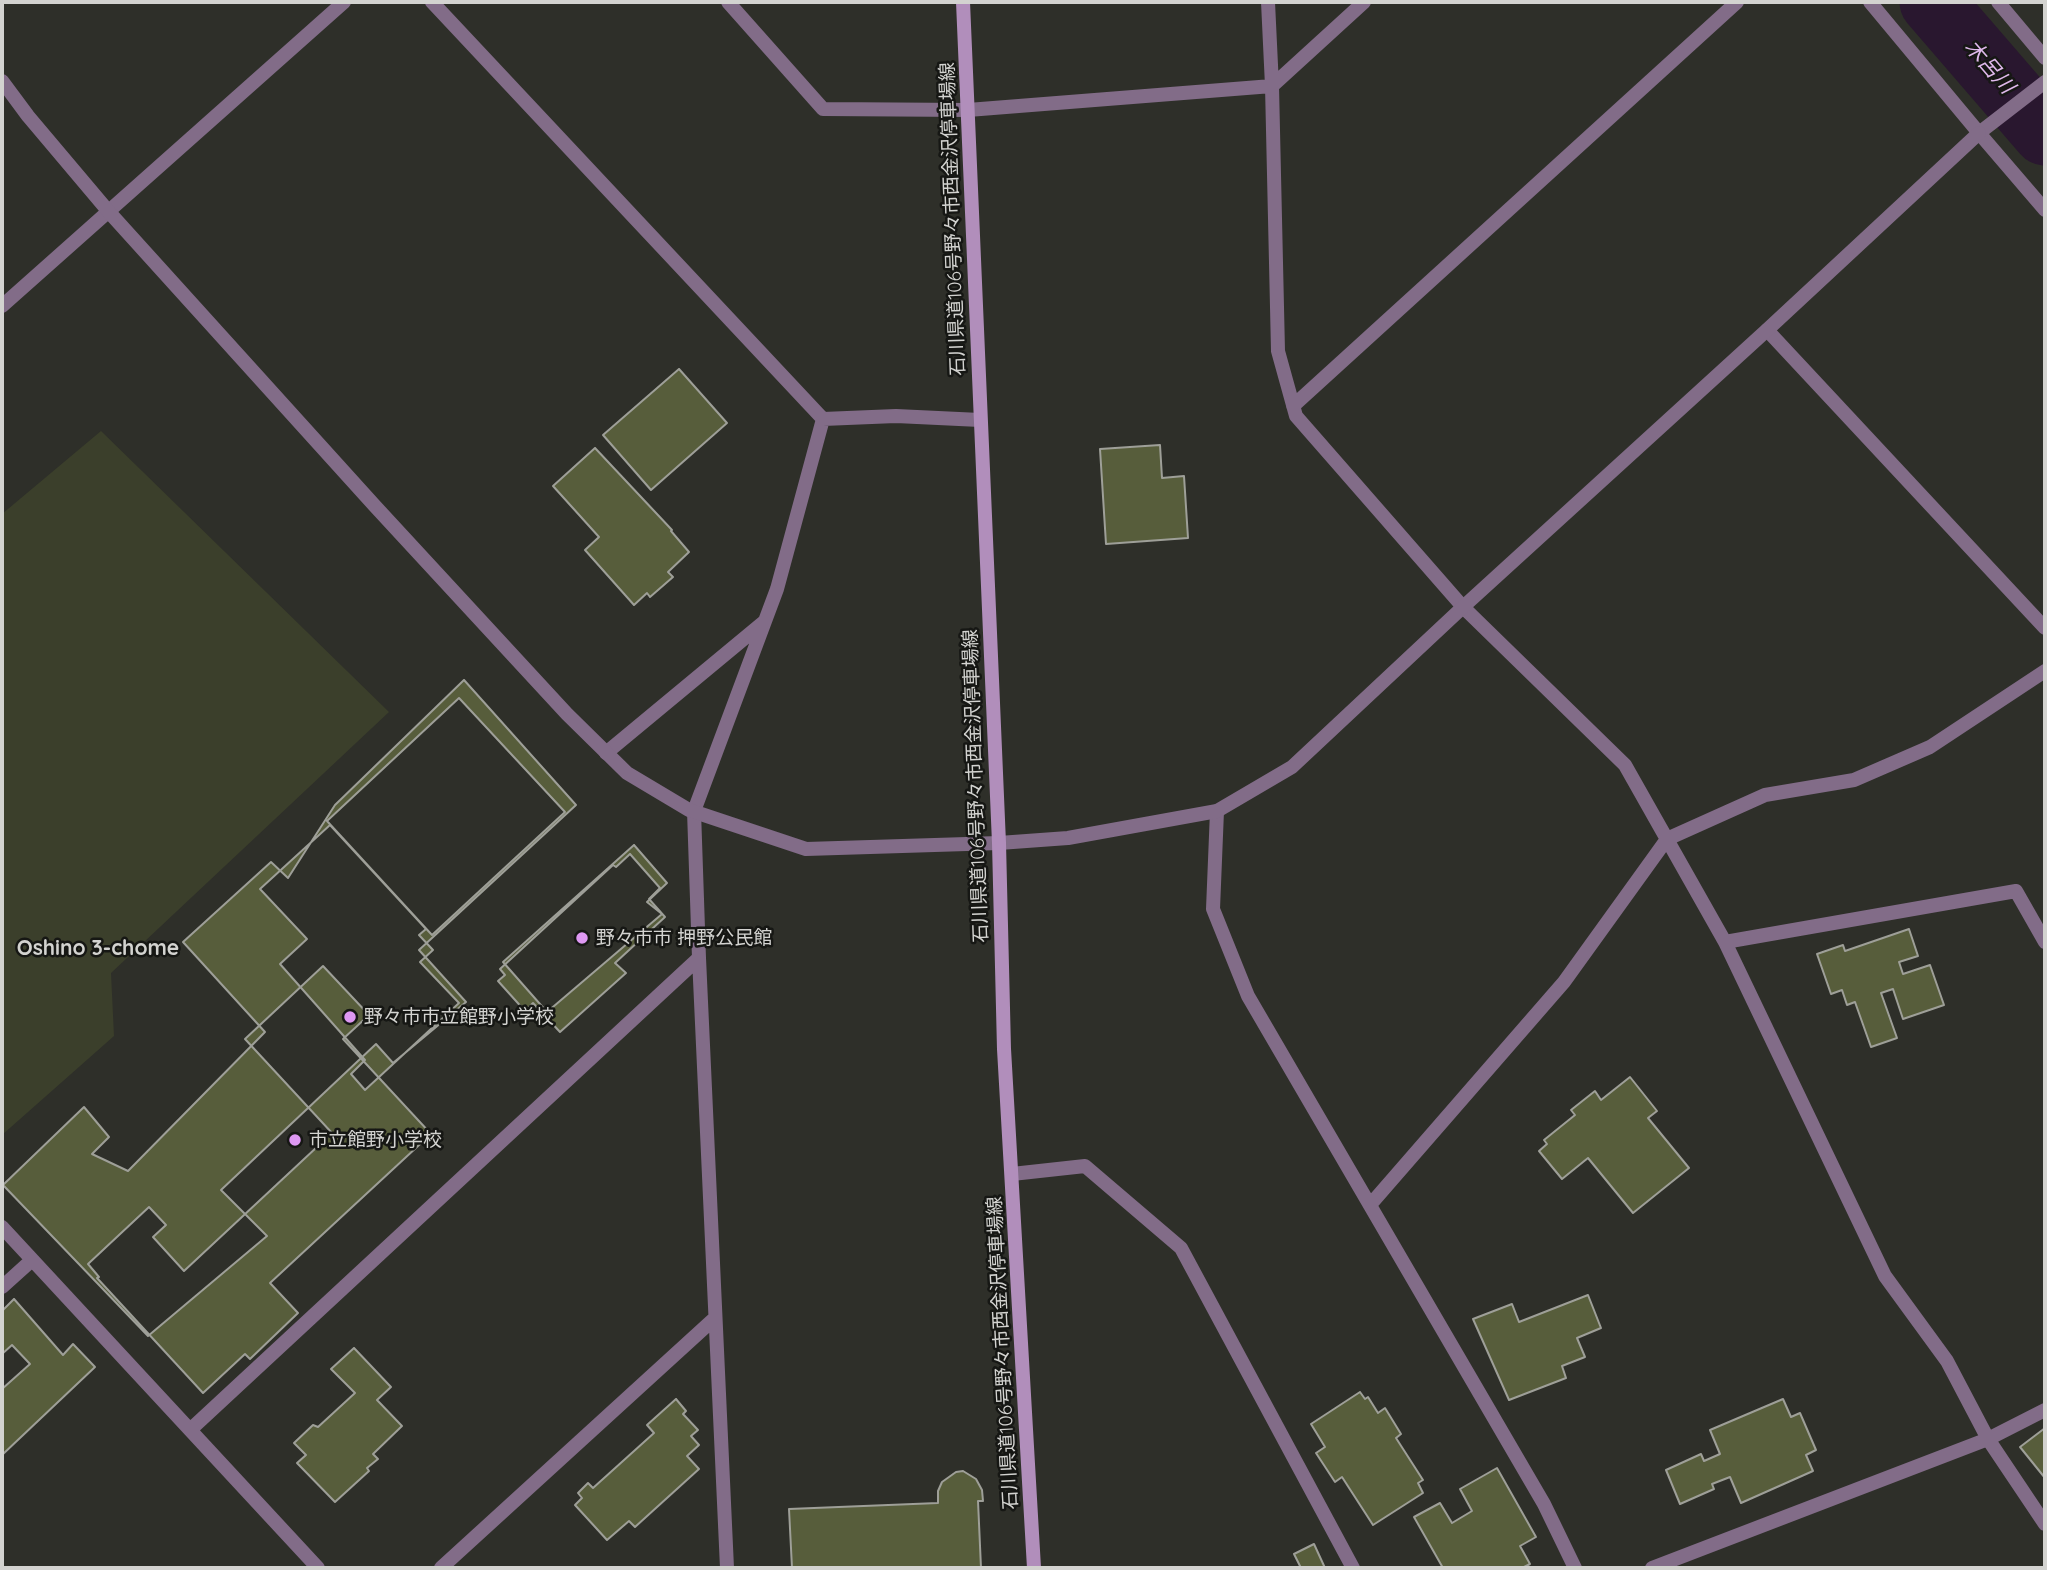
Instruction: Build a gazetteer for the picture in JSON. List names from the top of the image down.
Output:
{
  "streets": {
    "main road": ["石川県道106号野々市西金沢停車場線"]
  },
  "districts": ["Oshino 3-chome"],
  "water": ["木呂川"],
  "places": ["野々市市 押野公民館", "野々市市立館野小学校", "市立館野小学校"]
}
